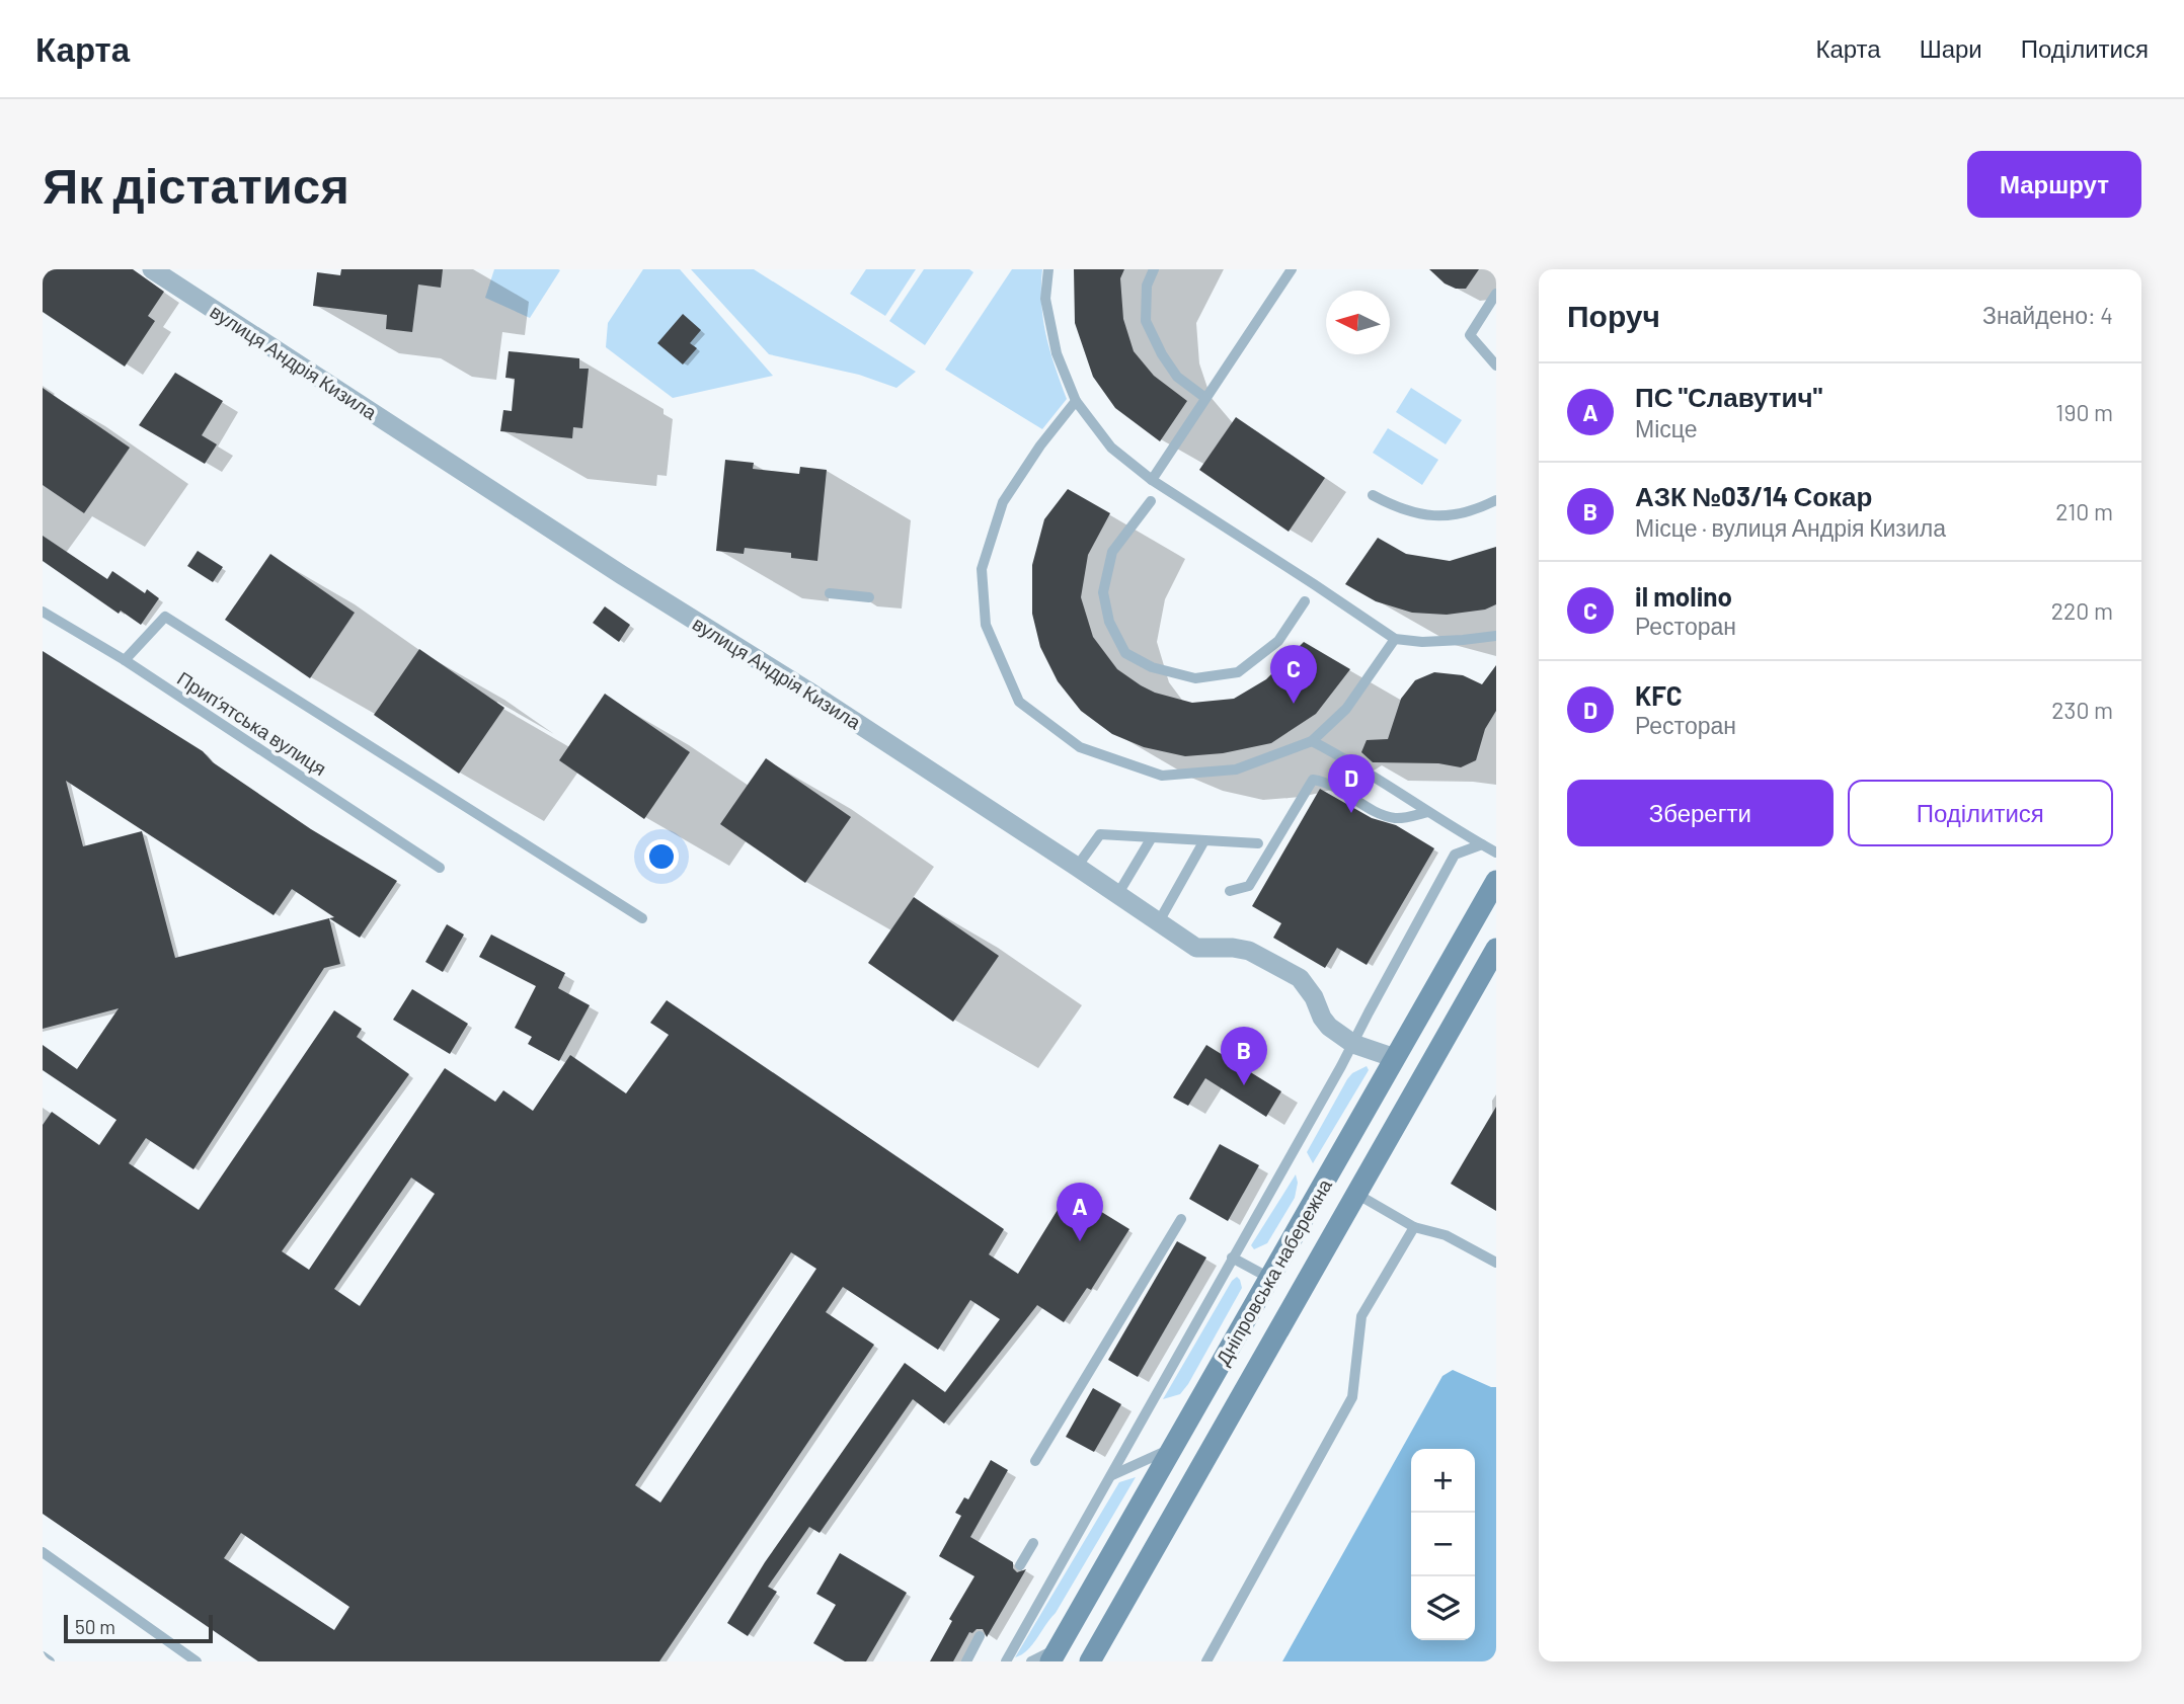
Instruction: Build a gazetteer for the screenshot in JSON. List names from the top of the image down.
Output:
{
  "streets": {
    "main road": ["Дніпровська набережна"],
    "street": ["вулиця Андрія Кизила"],
    "lane": ["Припʼятська вулиця"]
  },
  "crossings": [
    ["вулиця Андрія Кизила", "Дніпровська набережна"]
  ],
  "scale_bar": "50 m",
  "north": "left",
  "page": {
    "header": "Карта",
    "nav": ["Карта", "Шари", "Поділитися"],
    "buttons": [
      "Маршрут",
      ["Зберегти", "Поділитися"]
    ],
    "title": "Як дістатися",
    "heading": ["Поруч", "Знайдено: 4"],
    "list": [
      {
        "mark": "A",
        "name": "ПС \"Славутич\"",
        "note": "Місце",
        "value": "190 m"
      },
      {
        "mark": "B",
        "name": "АЗК №03/14 Сокар",
        "note": "Місце · вулиця Андрія Кизила",
        "value": "210 m"
      },
      {
        "mark": "C",
        "name": "il molino",
        "note": "Ресторан",
        "value": "220 m"
      },
      {
        "mark": "D",
        "name": "KFC",
        "note": "Ресторан",
        "value": "230 m"
      }
    ],
    "pins": [
      "C",
      "D",
      "B",
      "A"
    ],
    "map_buttons": ["+", "−"],
    "scale": "50 m"
  }
}
